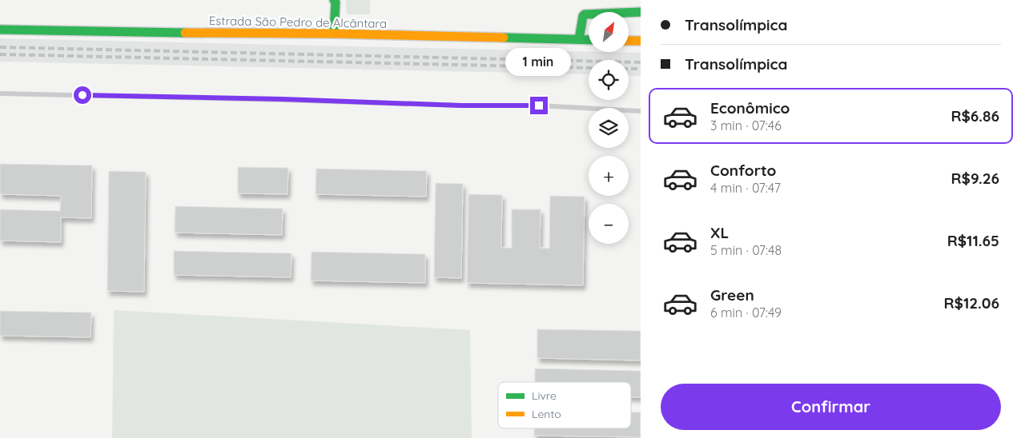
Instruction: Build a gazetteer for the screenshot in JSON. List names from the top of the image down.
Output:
{
  "streets": {
    "street": ["Estrada São Pedro de Alcântara"]
  },
  "legend": ["Livre", "Lento"],
  "north": "top right",
  "page": {
    "banner": ["Transolímpica", "Transolímpica"],
    "map_buttons": ["+", "−"],
    "bubble": "1 min",
    "list": [
      {
        "name": "Econômico",
        "note": "3 min · 07:46",
        "value": "R$6.86"
      },
      {
        "name": "Conforto",
        "note": "4 min · 07:47",
        "value": "R$9.26"
      },
      {
        "name": "XL",
        "note": "5 min · 07:48",
        "value": "R$11.65"
      },
      {
        "name": "Green",
        "note": "6 min · 07:49",
        "value": "R$12.06"
      }
    ],
    "buttons": "Confirmar"
  }
}
